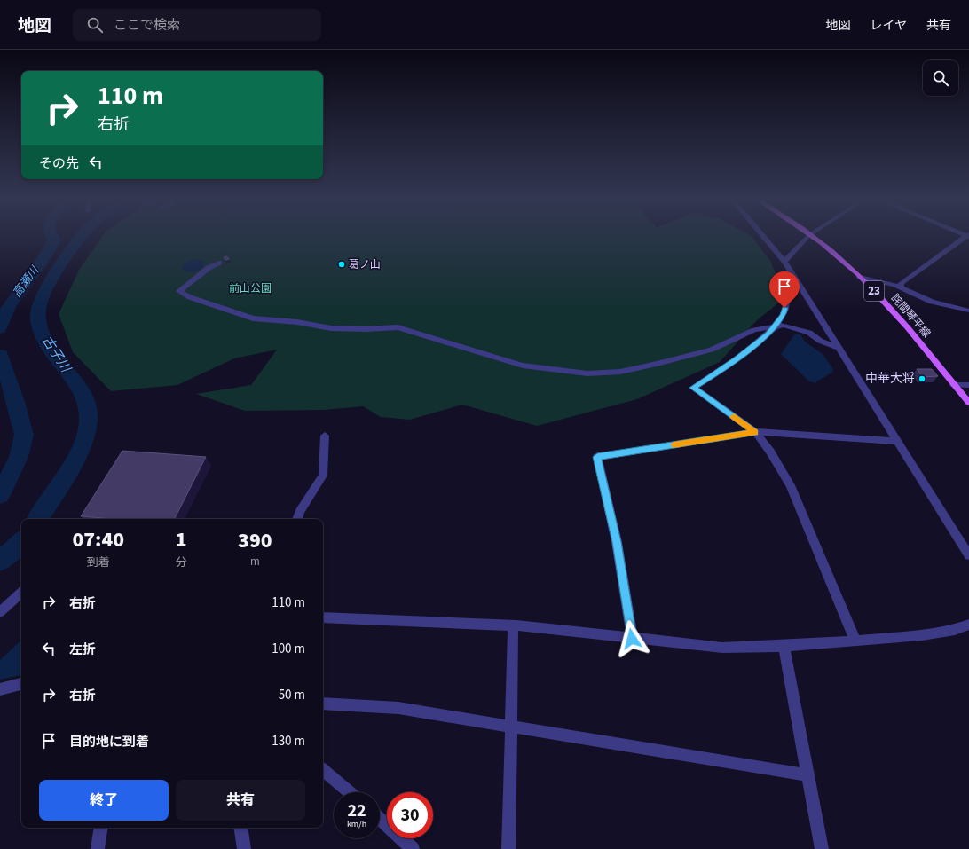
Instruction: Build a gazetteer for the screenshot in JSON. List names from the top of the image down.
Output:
{
  "streets": {
    "main road": ["23", "詫間琴平線"]
  },
  "water": ["高瀬川", "古子川"],
  "parks": ["前山公園"],
  "places": ["葛ノ山", "中華大将"],
  "page": {
    "header": "地図",
    "search": "ここで検索",
    "nav": ["地図", "レイヤ", "共有"],
    "turn": ["110 m", "右折"],
    "then": "その先",
    "eta": [
      "07:40",
      "到着",
      "1",
      "分",
      "390",
      "m"
    ],
    "list": [
      {
        "name": "右折",
        "value": "110 m"
      },
      {
        "name": "左折",
        "value": "100 m"
      },
      {
        "name": "右折",
        "value": "50 m"
      },
      {
        "name": "目的地に到着",
        "value": "130 m"
      }
    ],
    "buttons": ["終了", "共有"],
    "speed": "22 km/h",
    "limit": "30"
  }
}
